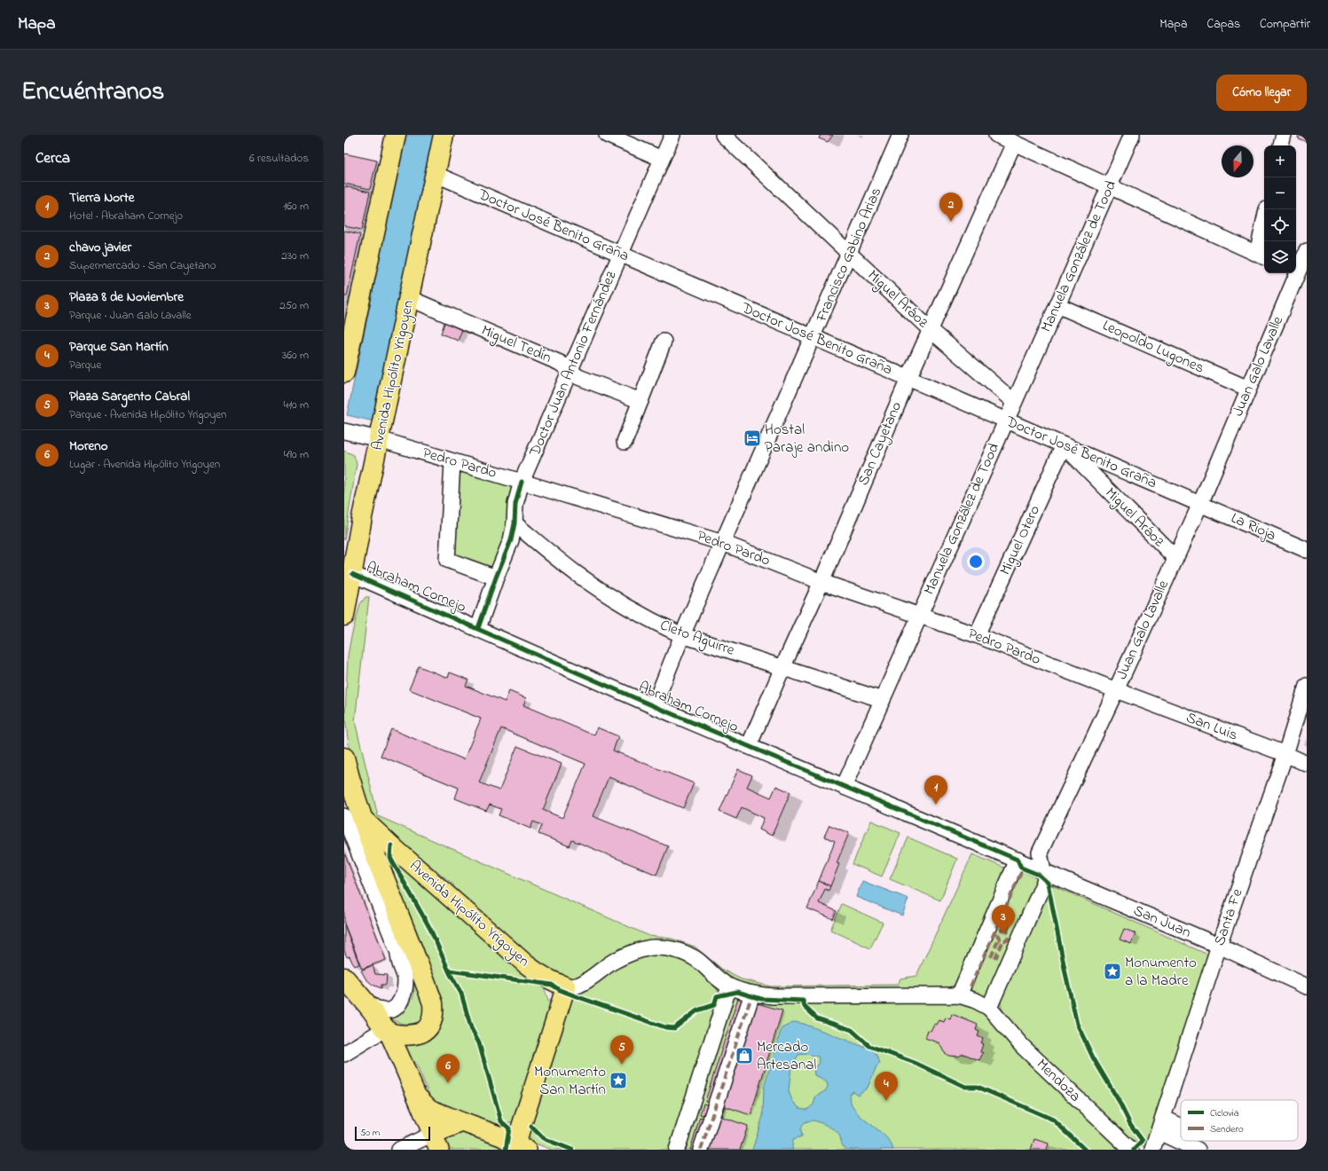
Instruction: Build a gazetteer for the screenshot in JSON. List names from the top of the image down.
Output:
{
  "streets": {
    "highway": ["Avenida Hipólito Yrigoyen"],
    "street": [
      "Doctor José Benito Graña",
      "Francisco Gabino Arias",
      "Manuela González de Tood",
      "Miguel Aráoz",
      "Miguel Tedín",
      "Leopoldo Lugones",
      "Doctor Juan Antonio Fernández",
      "Juan Galo Lavalle",
      "San Cayetano",
      "Pedro Pardo",
      "La Rioja",
      "Miguel Otero",
      "Abraham Cornejo",
      "Cleto Aguirre",
      "San Luis",
      "Santa Fe",
      "San Juan",
      "Mendoza"
    ]
  },
  "crossings": [
    ["Doctor José Benito Graña", "Francisco Gabino Arias"],
    ["Doctor José Benito Graña", "Manuela González de Tood"],
    ["Doctor José Benito Graña", "Miguel Aráoz"],
    ["Doctor José Benito Graña", "Doctor Juan Antonio Fernández"],
    ["Doctor José Benito Graña", "Juan Galo Lavalle"],
    ["Doctor José Benito Graña", "Avenida Hipólito Yrigoyen"],
    ["Doctor José Benito Graña", "San Cayetano"],
    ["Doctor José Benito Graña", "La Rioja"],
    ["Doctor José Benito Graña", "Miguel Otero"],
    ["Francisco Gabino Arias", "Miguel Aráoz"],
    ["Francisco Gabino Arias", "Pedro Pardo"],
    ["Francisco Gabino Arias", "Abraham Cornejo"],
    ["Francisco Gabino Arias", "Cleto Aguirre"],
    ["Manuela González de Tood", "Miguel Aráoz"],
    ["Manuela González de Tood", "Leopoldo Lugones"],
    ["Manuela González de Tood", "Pedro Pardo"],
    ["Manuela González de Tood", "Abraham Cornejo"],
    ["Manuela González de Tood", "Cleto Aguirre"],
    ["Miguel Aráoz", "Juan Galo Lavalle"],
    ["Miguel Aráoz", "San Cayetano"],
    ["Miguel Aráoz", "Miguel Otero"],
    ["Miguel Tedín", "Doctor Juan Antonio Fernández"],
    ["Miguel Tedín", "Avenida Hipólito Yrigoyen"],
    ["Leopoldo Lugones", "Juan Galo Lavalle"],
    ["Doctor Juan Antonio Fernández", "Pedro Pardo"],
    ["Doctor Juan Antonio Fernández", "Abraham Cornejo"],
    ["Doctor Juan Antonio Fernández", "Cleto Aguirre"],
    ["Juan Galo Lavalle", "Pedro Pardo"],
    ["Juan Galo Lavalle", "La Rioja"],
    ["Juan Galo Lavalle", "San Luis"],
    ["Juan Galo Lavalle", "San Juan"],
    ["Juan Galo Lavalle", "Mendoza"],
    ["Avenida Hipólito Yrigoyen", "Pedro Pardo"],
    ["Avenida Hipólito Yrigoyen", "Abraham Cornejo"],
    ["San Cayetano", "Pedro Pardo"],
    ["San Cayetano", "Abraham Cornejo"],
    ["San Cayetano", "Cleto Aguirre"],
    ["Pedro Pardo", "Miguel Otero"],
    ["Pedro Pardo", "San Luis"],
    ["Abraham Cornejo", "San Juan"],
    ["San Luis", "Santa Fe"],
    ["Santa Fe", "San Juan"]
  ],
  "places": {
    "hotel": ["Hostal Paraje andino"],
    "place": ["Monumento a la Madre", "Monumento San Martín"],
    "shop": ["Mercado Artesanal"]
  },
  "legend": ["Ciclovía", "Sendero"],
  "scale_bar": "50 m",
  "north": "bottom",
  "page": {
    "header": "Mapa",
    "nav": ["Mapa", "Capas", "Compartir"],
    "title": "Encuéntranos",
    "buttons": "Cómo llegar",
    "heading": ["Cerca", "6 resultados"],
    "map_buttons": ["+", "−"],
    "list": [
      {
        "mark": "1",
        "name": "Tierra Norte",
        "note": "Hotel · Abraham Cornejo",
        "value": "160 m"
      },
      {
        "mark": "2",
        "name": "chavo javier",
        "note": "Supermercado · San Cayetano",
        "value": "230 m"
      },
      {
        "mark": "3",
        "name": "Plaza 8 de Noviembre",
        "note": "Parque · Juan Galo Lavalle",
        "value": "250 m"
      },
      {
        "mark": "4",
        "name": "Parque San Martín",
        "note": "Parque",
        "value": "360 m"
      },
      {
        "mark": "5",
        "name": "Plaza Sargento Cabral",
        "note": "Parque · Avenida Hipólito Yrigoyen",
        "value": "410 m"
      },
      {
        "mark": "6",
        "name": "Moreno",
        "note": "Lugar · Avenida Hipólito Yrigoyen",
        "value": "490 m"
      }
    ],
    "pins": [
      "2",
      "1",
      "3",
      "5",
      "6",
      "4"
    ],
    "scale": "50 m"
  }
}
